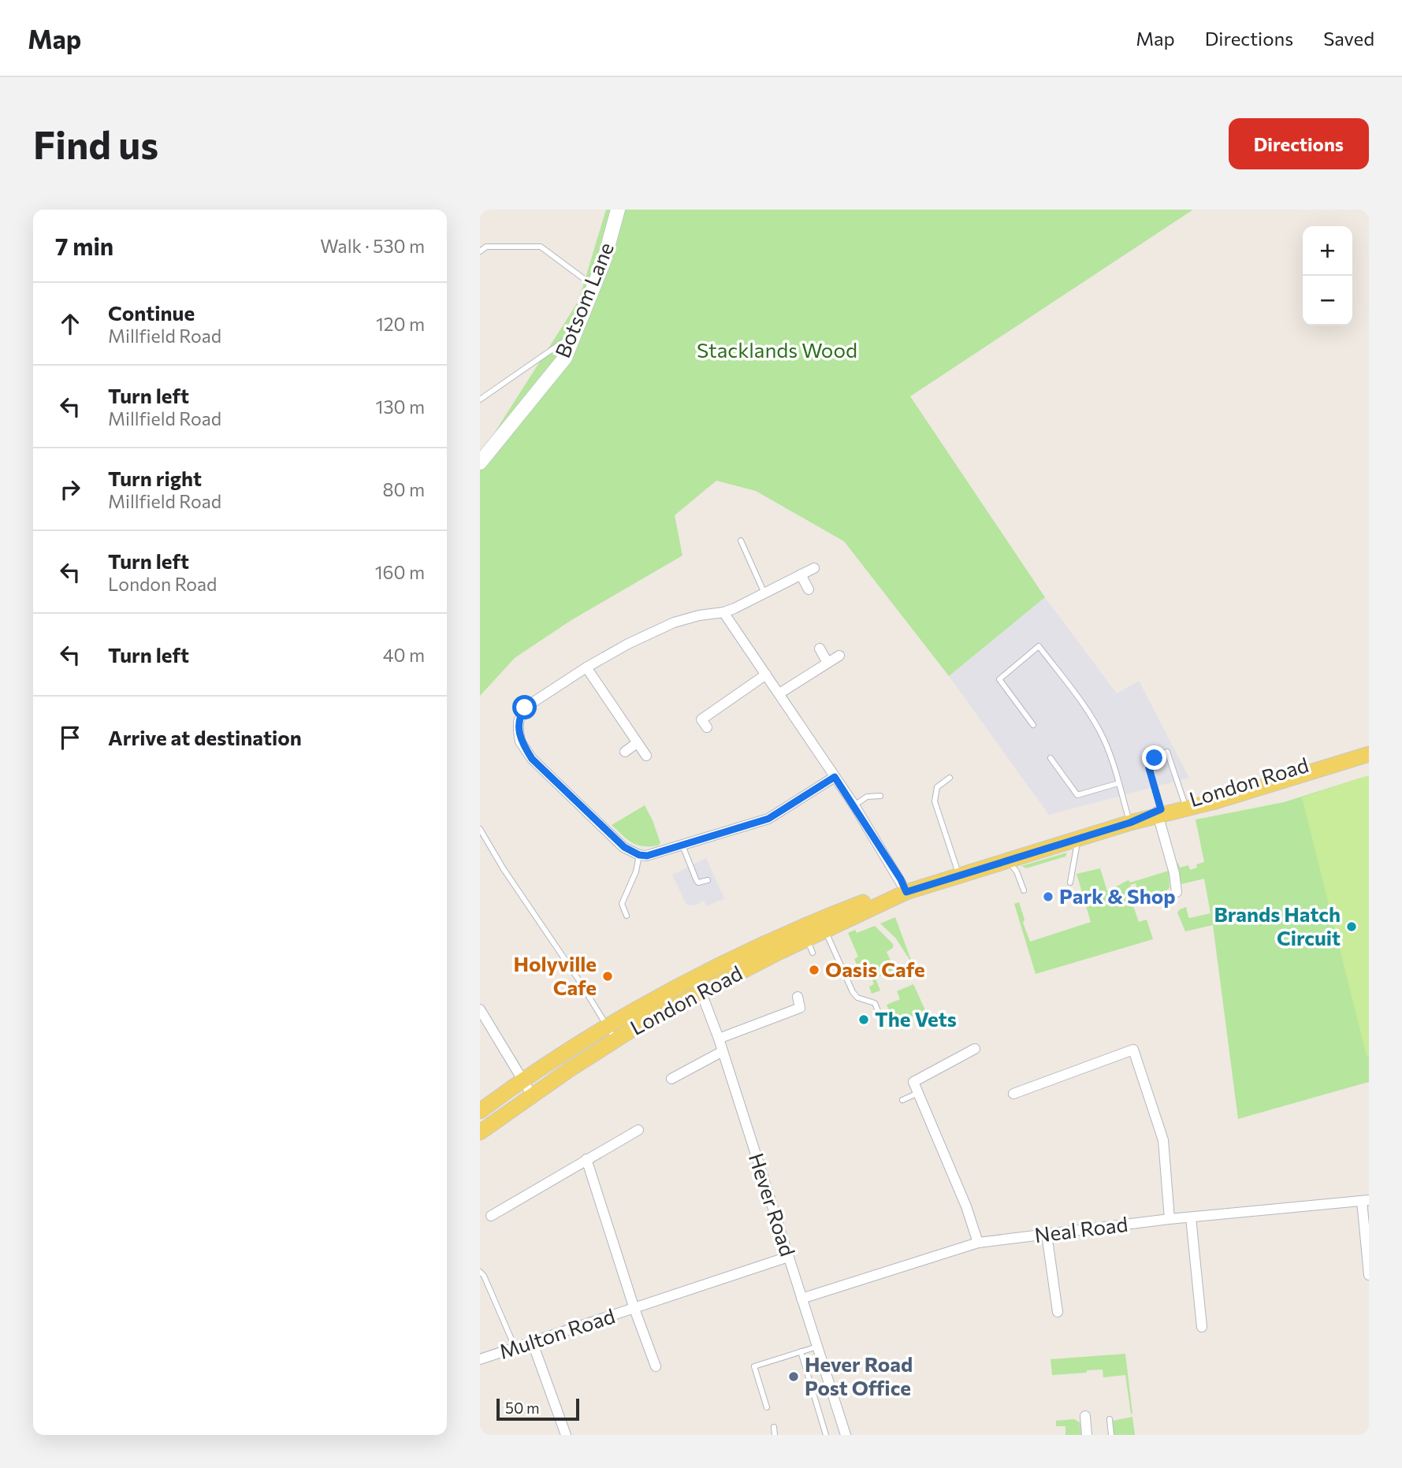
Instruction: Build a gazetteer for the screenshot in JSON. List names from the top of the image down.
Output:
{
  "streets": {
    "main road": ["London Road"],
    "street": [
      "Botsom Lane",
      "Hever Road",
      "Neal Road",
      "Multon Road"
    ]
  },
  "crossings": [
    ["London Road", "Hever Road"],
    ["Hever Road", "Neal Road"],
    ["Hever Road", "Multon Road"]
  ],
  "parks": ["Stacklands Wood"],
  "places": [
    "Park & Shop",
    "Brands Hatch Circuit",
    "Oasis Cafe",
    "Holyville Cafe",
    "The Vets",
    "Hever Road Post Office"
  ],
  "scale_bar": "50 m",
  "page": {
    "header": "Map",
    "nav": ["Map", "Directions", "Saved"],
    "buttons": "Directions",
    "title": "Find us",
    "heading": ["7 min", "Walk · 530 m"],
    "map_buttons": ["+", "−"],
    "list": [
      ["Continue", "Millfield Road", "120 m"],
      ["Turn left", "Millfield Road", "130 m"],
      ["Turn right", "Millfield Road", "80 m"],
      ["Turn left", "London Road", "160 m"],
      ["Turn left", "40 m"],
      "Arrive at destination"
    ],
    "scale": "50 m"
  }
}
